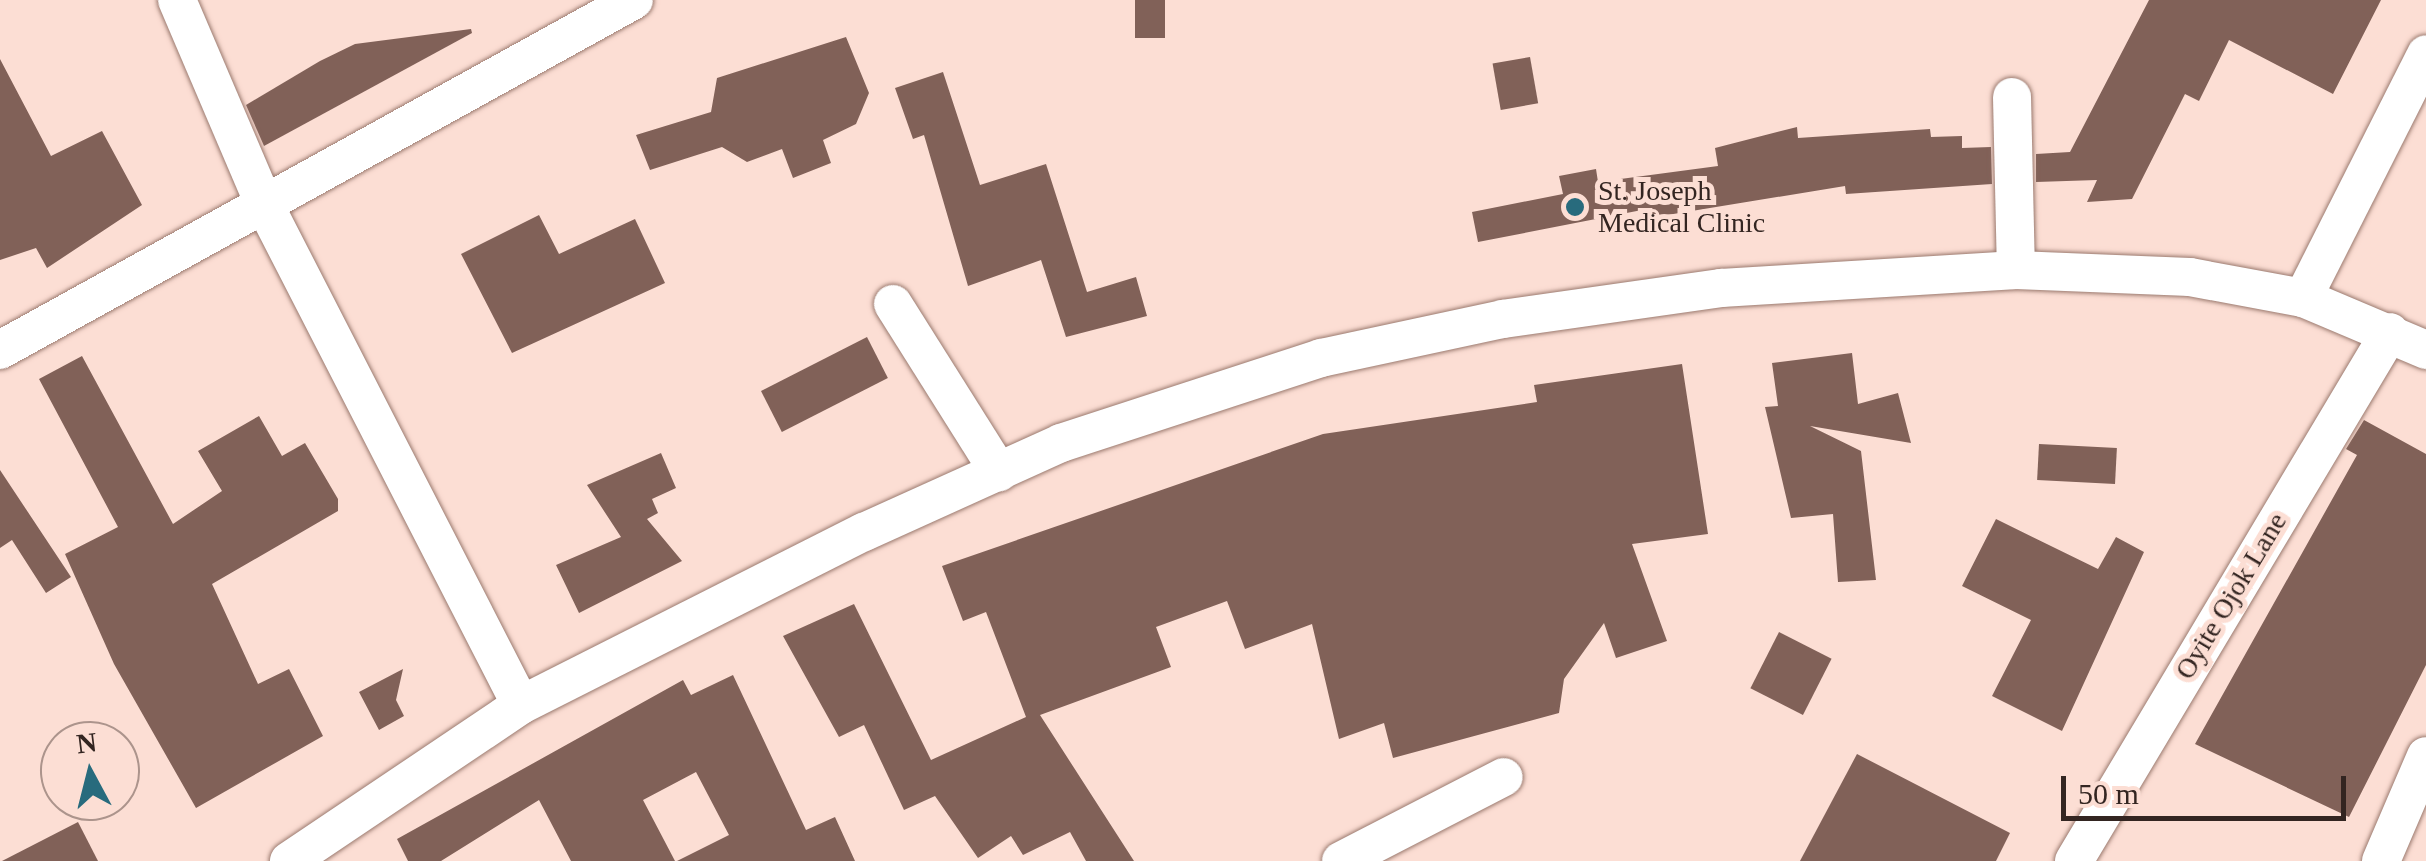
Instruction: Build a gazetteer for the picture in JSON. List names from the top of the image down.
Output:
{
  "streets": {
    "street": ["Oyite Ojok Lane"]
  },
  "places": ["St. Joseph Medical Clinic"],
  "scale_bar": "50 m",
  "north": "top"
}
